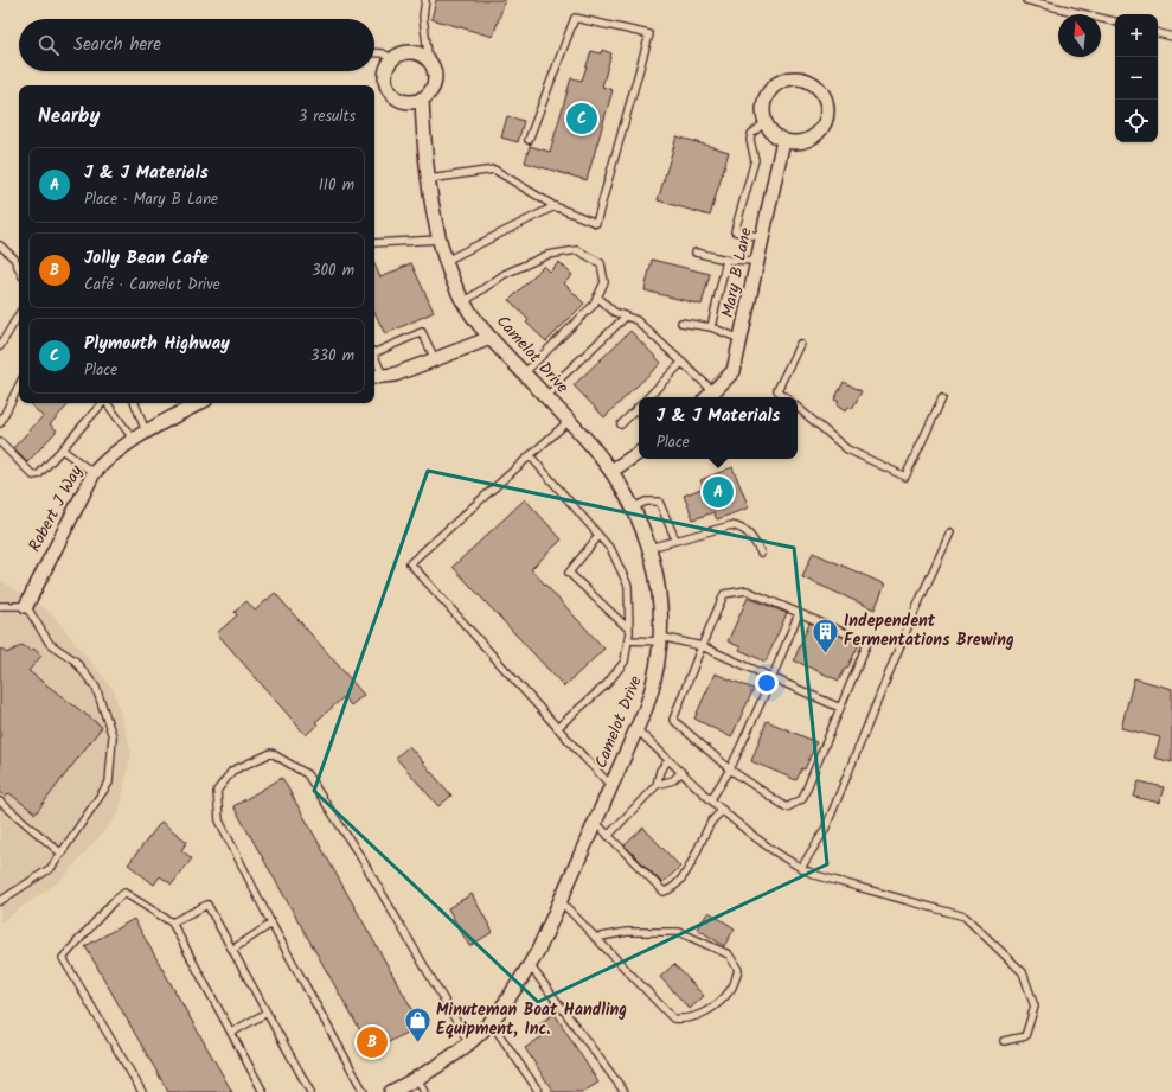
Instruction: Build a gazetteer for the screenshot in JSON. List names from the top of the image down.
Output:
{
  "streets": {
    "street": ["Mary B Lane", "Camelot Drive", "Robert J Way"]
  },
  "places": {
    "building": ["Independent Fermentations Brewing"],
    "shop": ["Minuteman Boat Handling Equipment, Inc."]
  },
  "north": "top",
  "page": {
    "map_buttons": ["+", "−"],
    "search": "Search here",
    "heading": ["Nearby", "3 results"],
    "pins": ["C", "A", "B"],
    "list": [
      {
        "mark": "A",
        "name": "J & J Materials",
        "note": "Place · Mary B Lane",
        "value": "110 m"
      },
      {
        "mark": "B",
        "name": "Jolly Bean Cafe",
        "note": "Café · Camelot Drive",
        "value": "300 m"
      },
      {
        "mark": "C",
        "name": "Plymouth Highway",
        "note": "Place",
        "value": "330 m"
      }
    ],
    "popup": ["J & J Materials", "Place"]
  }
}
